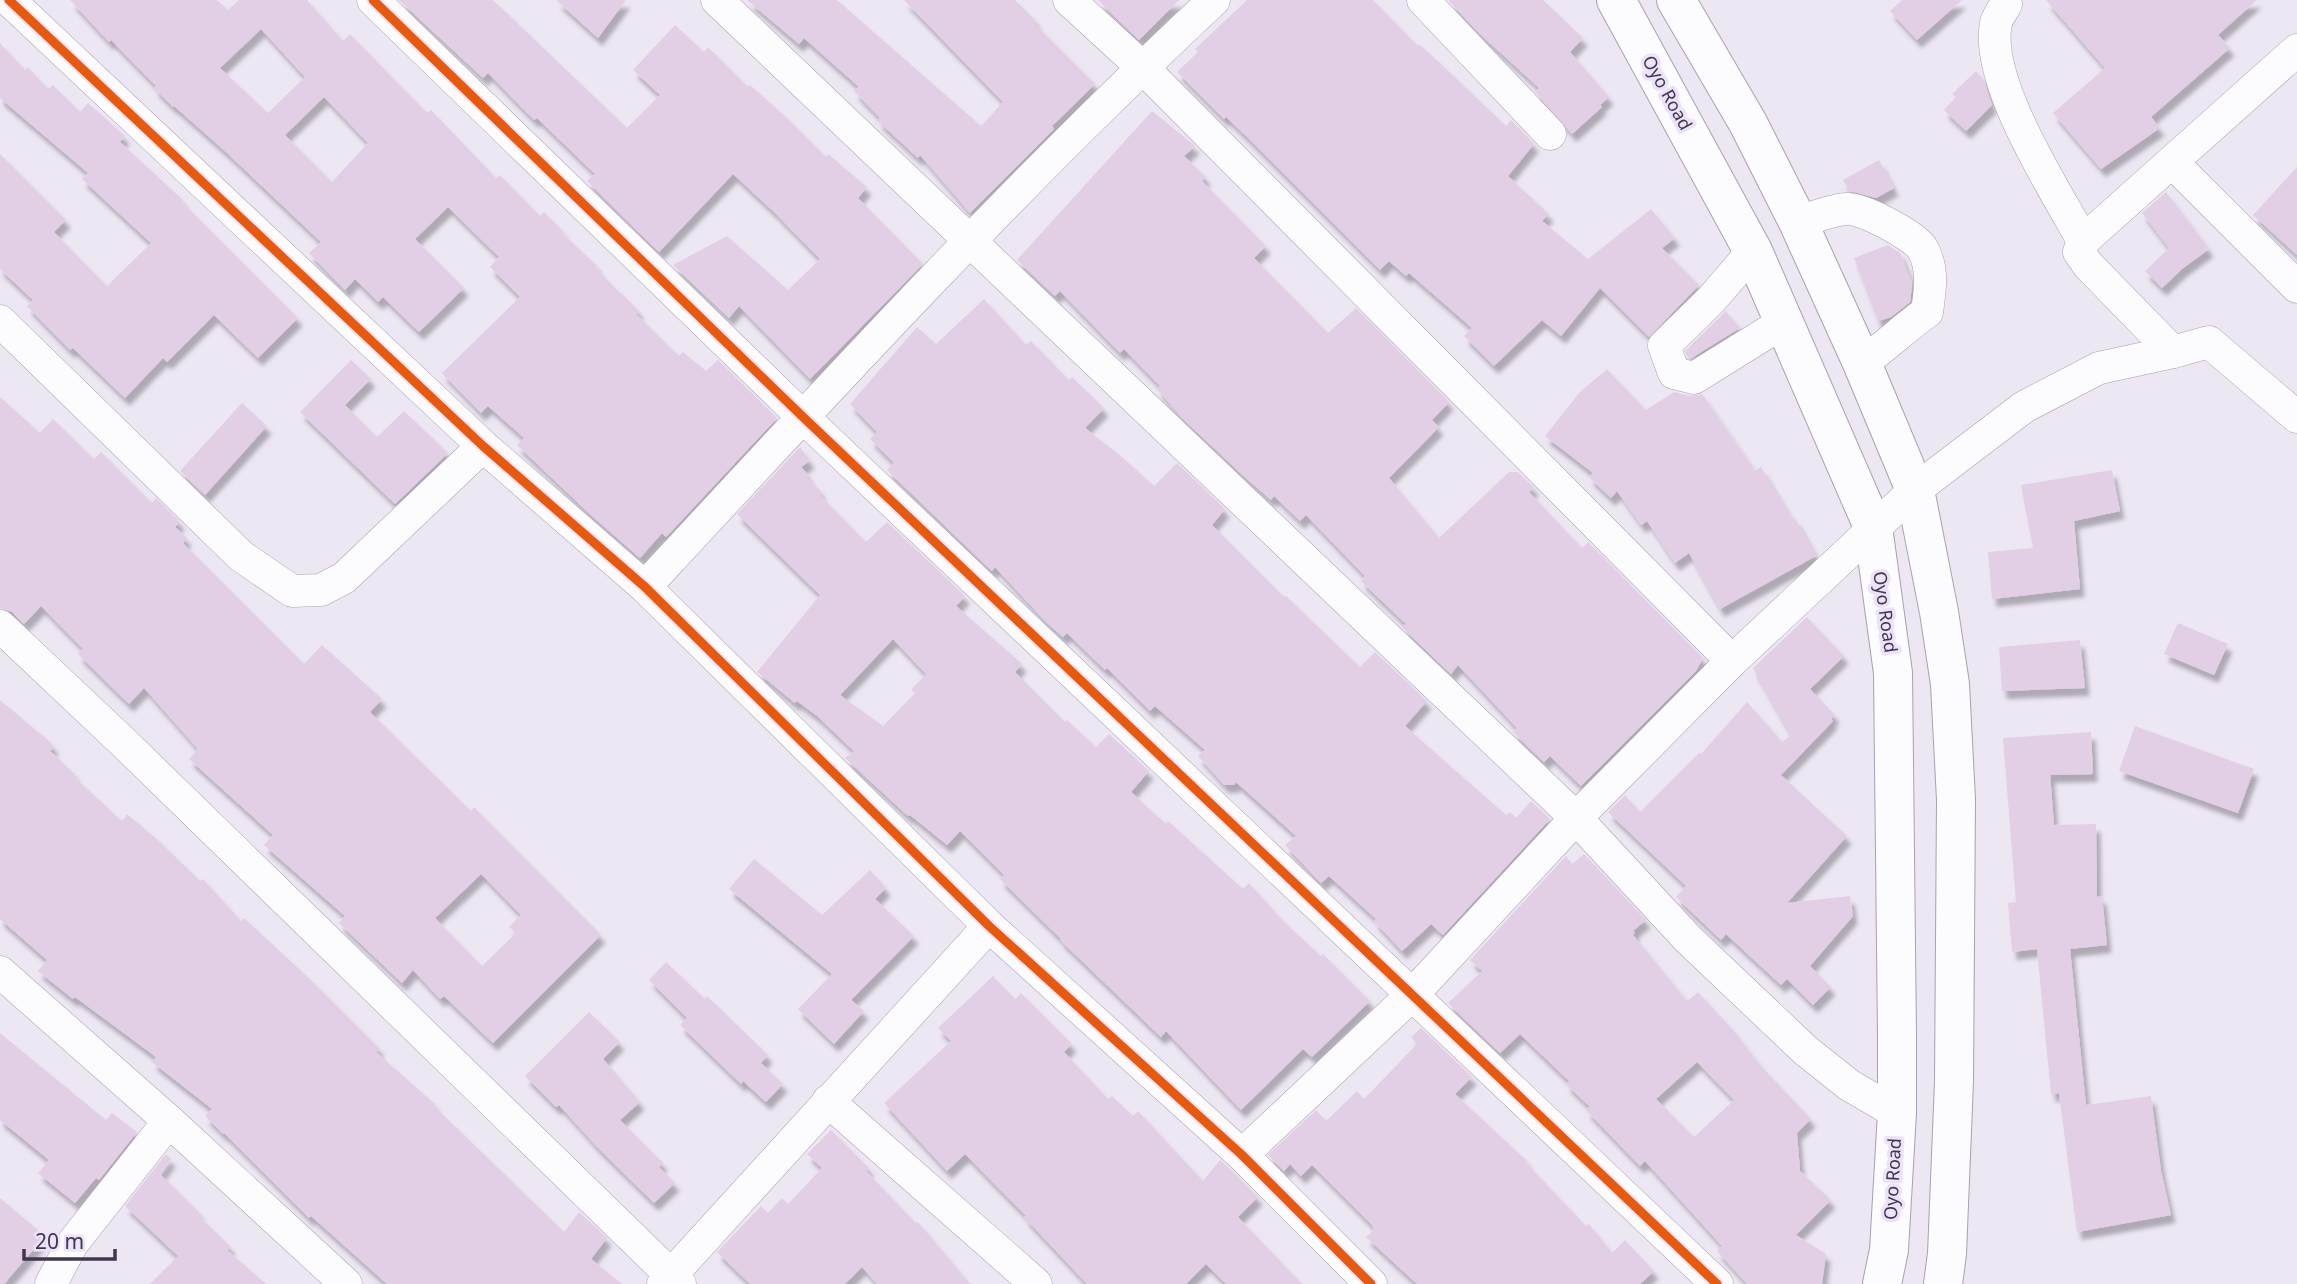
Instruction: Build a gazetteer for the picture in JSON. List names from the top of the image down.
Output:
{
  "streets": {
    "main road": ["Oyo Road"]
  },
  "scale_bar": "20 m"
}
